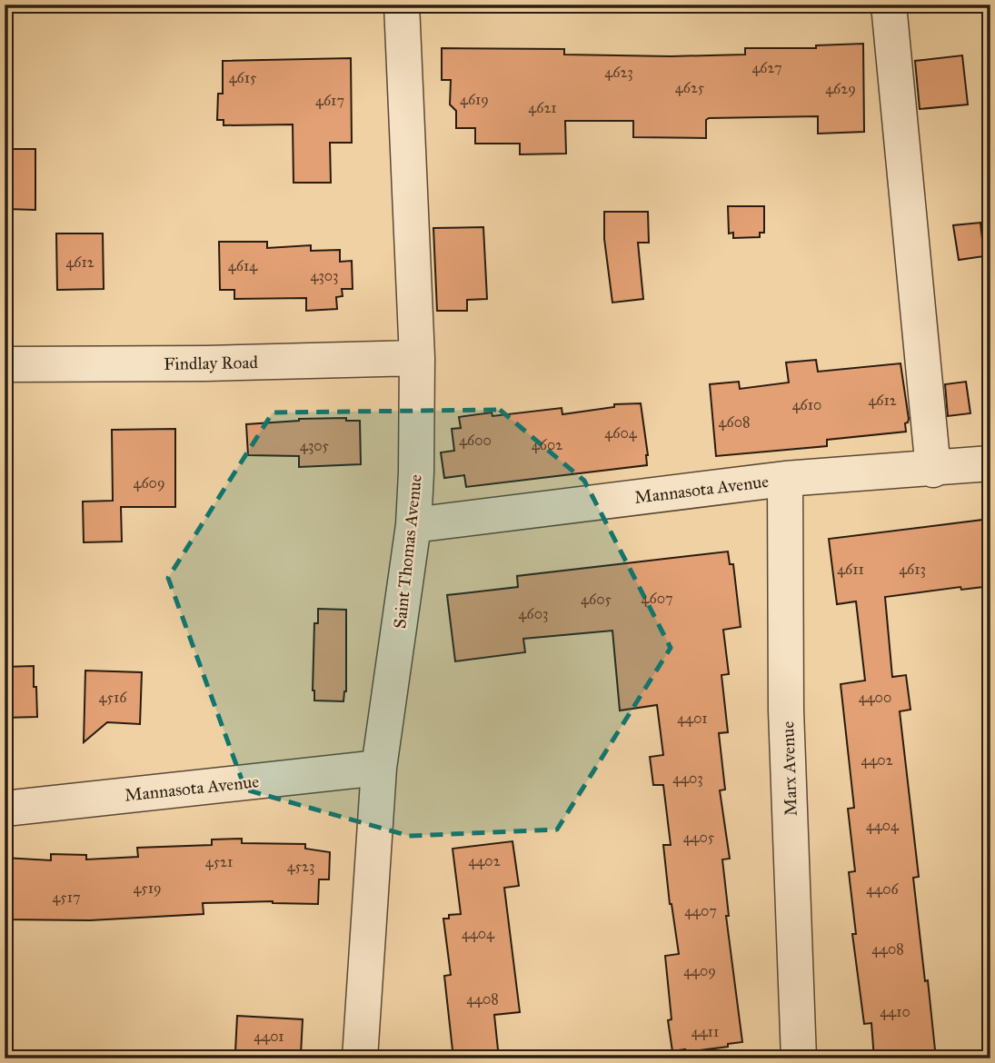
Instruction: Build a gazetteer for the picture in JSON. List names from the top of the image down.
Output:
{
  "streets": {
    "street": [
      "Findlay Road",
      "Mannasota Avenue",
      "Saint Thomas Avenue",
      "Marx Avenue"
    ]
  },
  "crossings": [
    ["Findlay Road", "Saint Thomas Avenue"],
    ["Mannasota Avenue", "Saint Thomas Avenue"],
    ["Mannasota Avenue", "Marx Avenue"]
  ],
  "house_numbers": [
    "4627",
    "4623",
    "4615",
    "4625",
    "4629",
    "4619",
    "4617",
    "4621",
    "4612",
    "4614",
    "4303",
    "4612",
    "4610",
    "4608",
    "4604",
    "4600",
    "4602",
    "4305",
    "4609",
    "4611",
    "4613",
    "4607",
    "4605",
    "4603",
    "4516",
    "4400",
    "4401",
    "4402",
    "4403",
    "4404",
    "4405",
    "4402",
    "4521",
    "4523",
    "4519",
    "4406",
    "4517",
    "4407",
    "4404",
    "4408",
    "4409",
    "4408",
    "4410",
    "4411",
    "4401"
  ]
}
